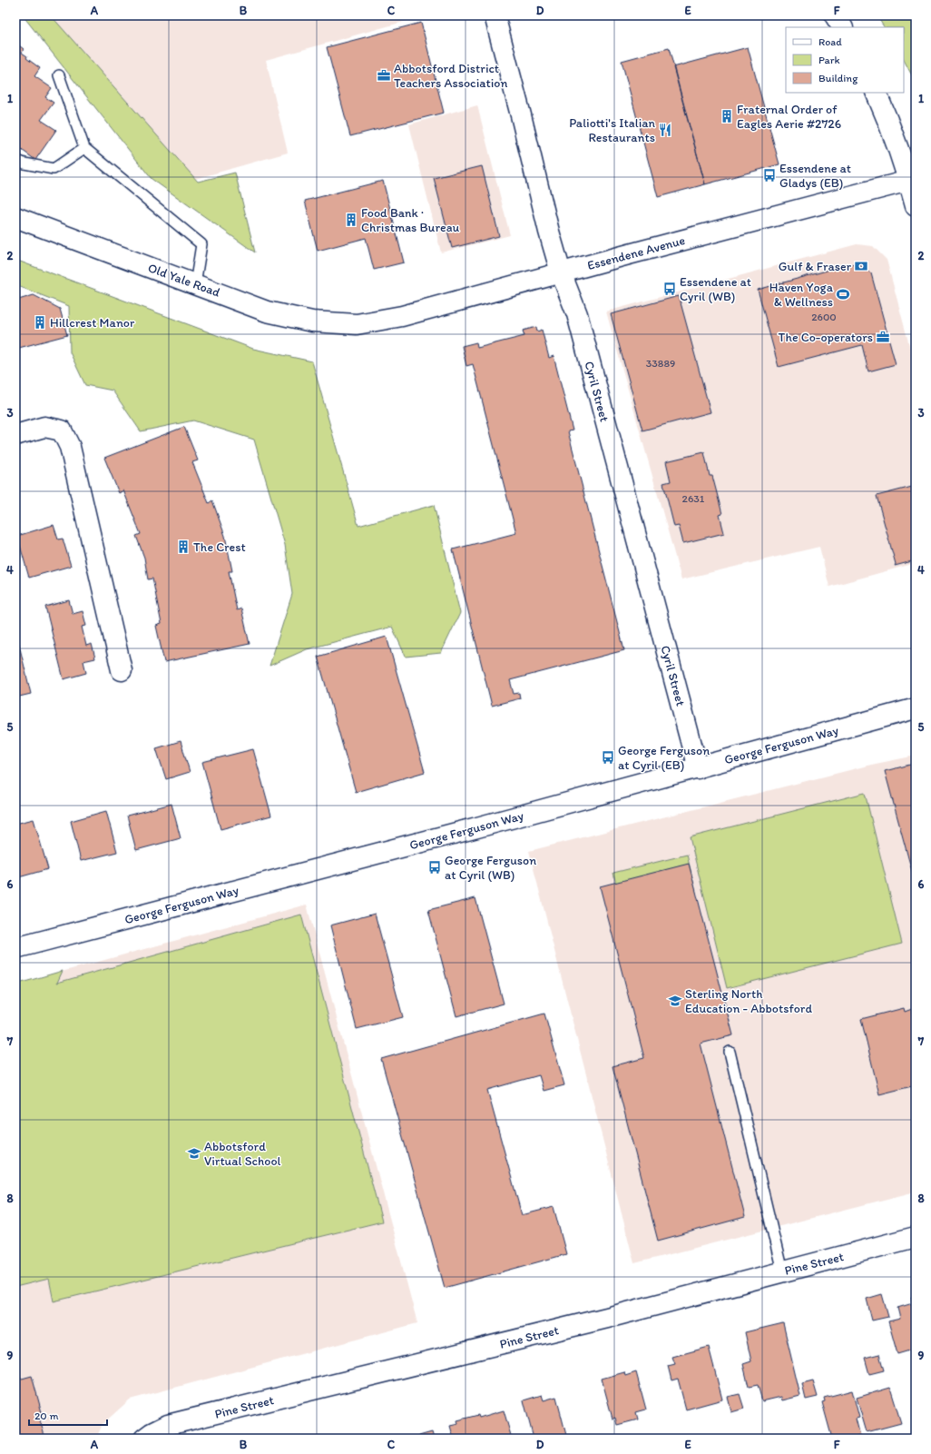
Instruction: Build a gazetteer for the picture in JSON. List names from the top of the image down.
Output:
{
  "streets": {
    "street": [
      "Essendene Avenue",
      "Old Yale Road",
      "Cyril Street",
      "George Ferguson Way",
      "Pine Street"
    ]
  },
  "crossings": [
    ["Essendene Avenue", "Old Yale Road"],
    ["Essendene Avenue", "Cyril Street"],
    ["Cyril Street", "George Ferguson Way"]
  ],
  "places": {
    "office": ["Abbotsford District Teachers Association", "The Co-operators"],
    "building": [
      "Fraternal Order of Eagles Aerie #2726",
      "Food Bank · Christmas Bureau",
      "Hillcrest Manor",
      "The Crest"
    ],
    "restaurant": ["Paliotti's Italian Restaurants"],
    "bus stop": [
      "Essendene at Gladys (EB)",
      "Essendene at Cyril (WB)",
      "George Ferguson at Cyril (EB)",
      "George Ferguson at Cyril (WB)"
    ],
    "bank": ["Gulf & Fraser"],
    "sports": ["Haven Yoga & Wellness"],
    "school or university": ["Sterling North Education - Abbotsford", "Abbotsford Virtual School"]
  },
  "house_numbers": ["2600", "33889", "2631"],
  "legend": ["Road", "Park", "Building"],
  "scale_bar": "20 m",
  "grid": {
    "columns": [
      "A",
      "B",
      "C",
      "D",
      "E",
      "F"
    ],
    "rows": [
      "1",
      "2",
      "3",
      "4",
      "5",
      "6",
      "7",
      "8",
      "9"
    ]
  }
}
